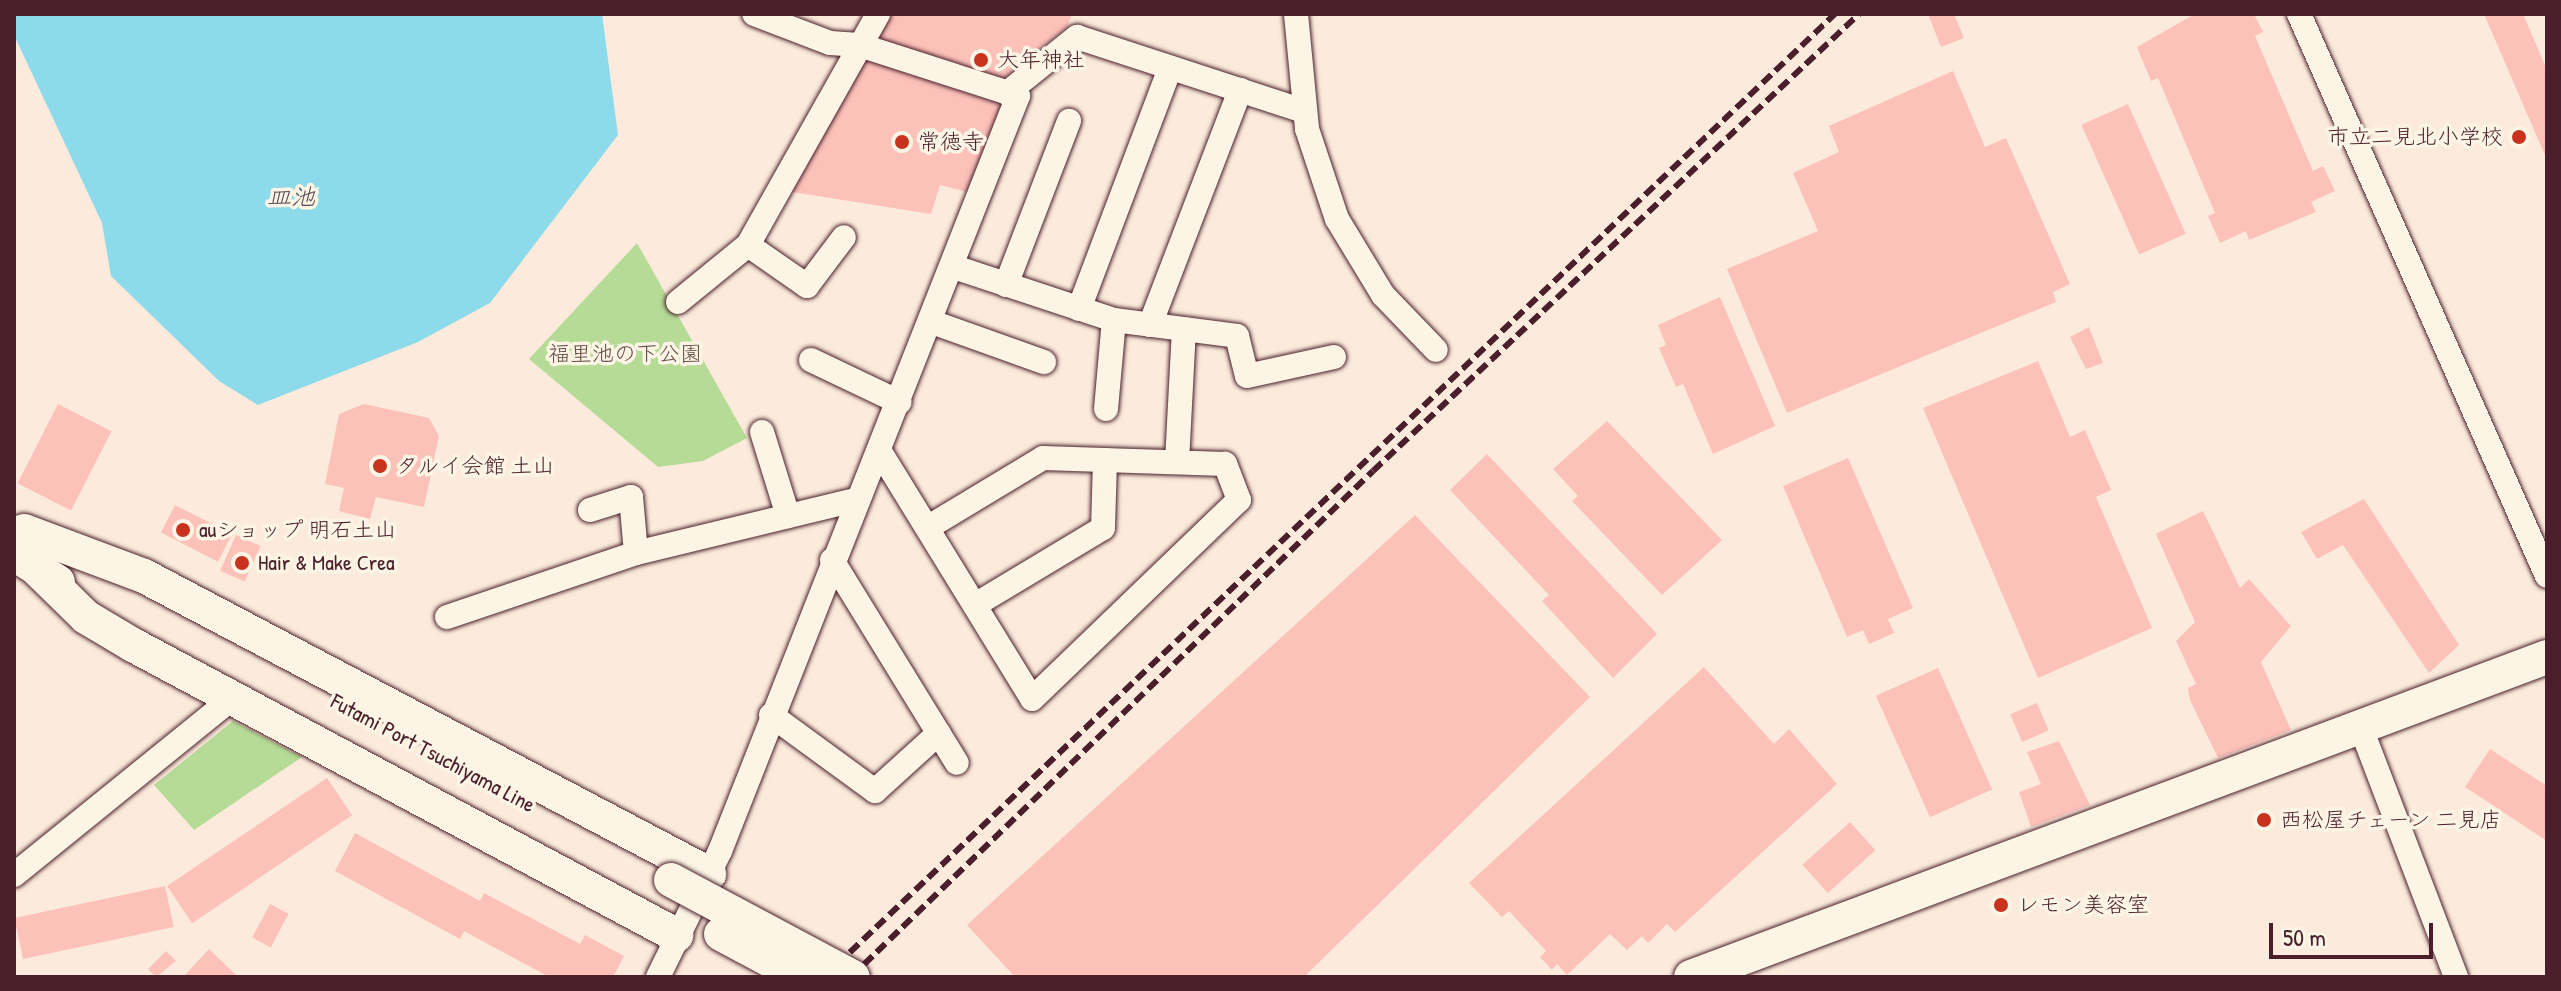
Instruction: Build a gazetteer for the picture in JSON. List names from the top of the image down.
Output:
{
  "streets": {
    "main road": ["Futami Port Tsuchiyama Line"]
  },
  "water": ["皿池"],
  "parks": ["福里池の下公園"],
  "places": [
    "大年神社",
    "市立二見北小学校",
    "常徳寺",
    "タルイ会館 土山",
    "auショップ 明石土山",
    "Hair & Make Crea",
    "西松屋チェーン 二見店",
    "レモン美容室"
  ],
  "scale_bar": "50 m"
}
